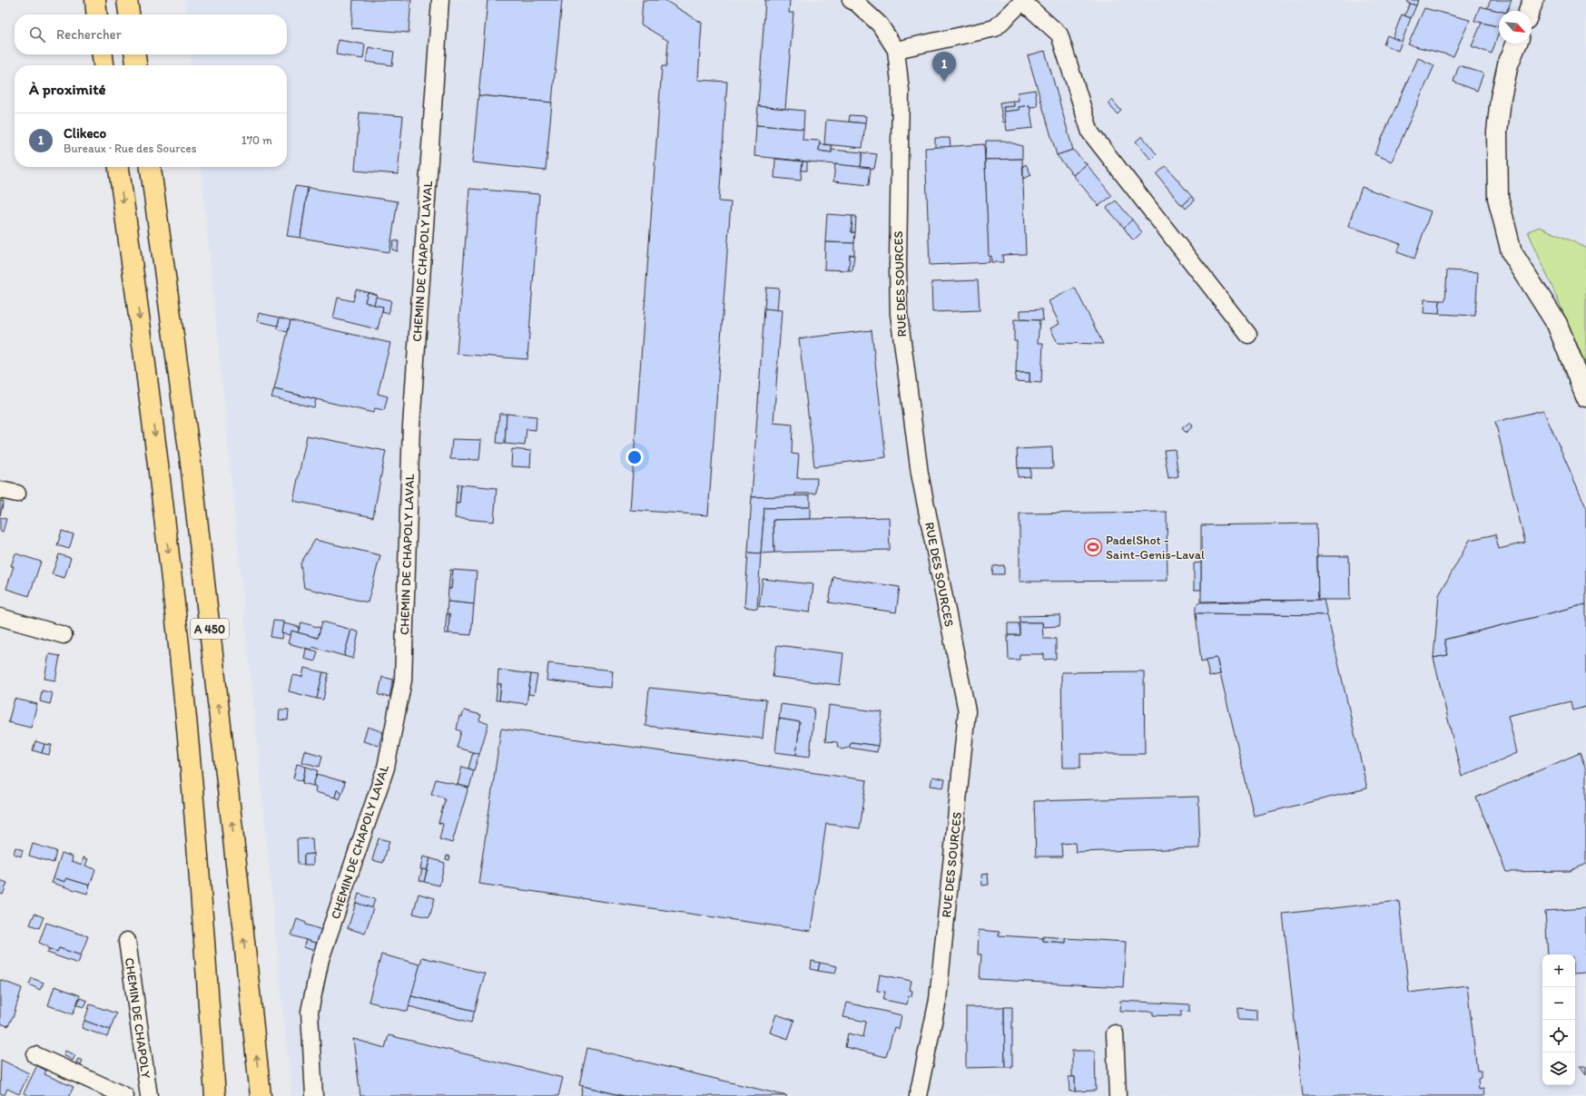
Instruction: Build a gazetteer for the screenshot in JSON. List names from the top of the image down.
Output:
{
  "streets": {
    "highway": ["A 450"],
    "street": ["CHEMIN DE CHAPOLY LAVAL", "RUE DES SOURCES", "CHEMIN DE CHAPOLY"]
  },
  "places": {
    "sports": ["PadelShot - Saint-Genis-Laval"]
  },
  "north": "bottom right",
  "page": {
    "search": "Rechercher",
    "pins": "1",
    "heading": "À proximité",
    "list": [
      {
        "mark": "1",
        "name": "Clikeco",
        "note": "Bureaux · Rue des Sources",
        "value": "170 m"
      }
    ],
    "map_buttons": ["+", "−"]
  }
}
